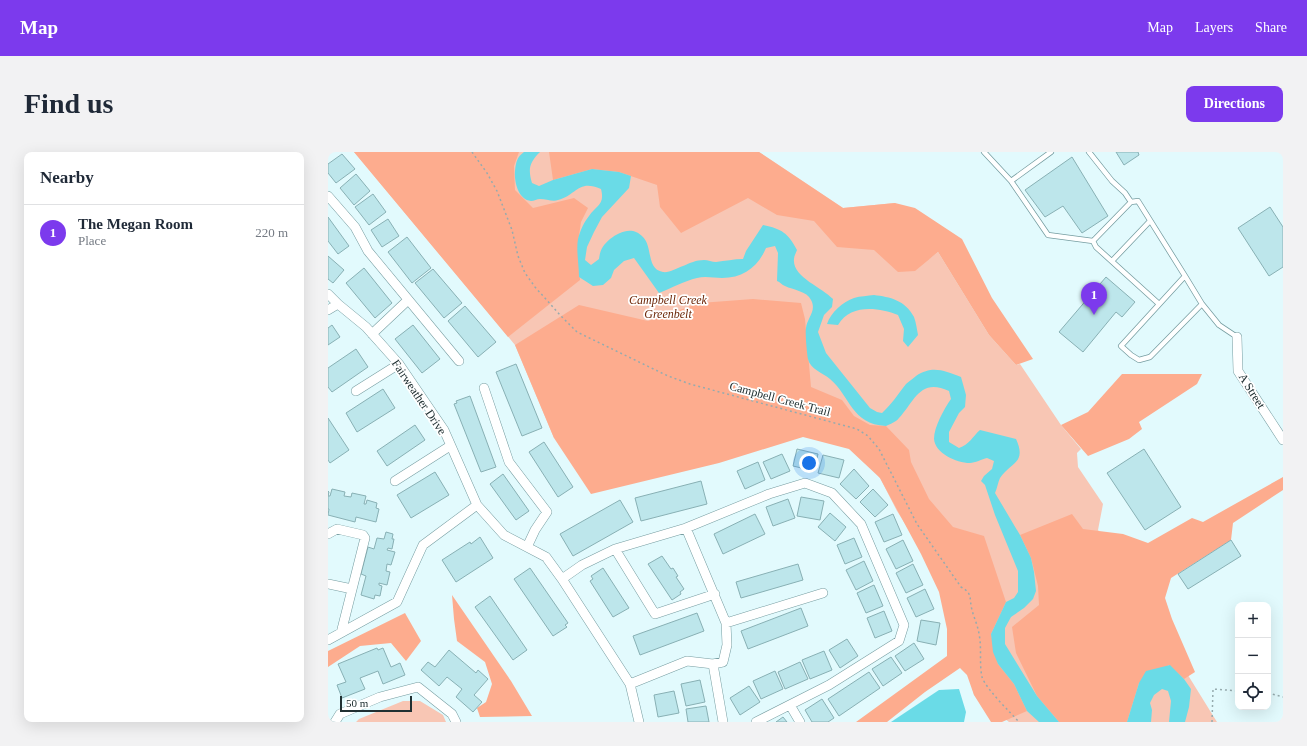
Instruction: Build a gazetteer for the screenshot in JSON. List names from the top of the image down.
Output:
{
  "streets": {
    "street": ["A Street", "Fairweather Drive"],
    "path": ["Campbell Creek Trail"]
  },
  "parks": ["Campbell Creek Greenbelt"],
  "scale_bar": "50 m",
  "page": {
    "header": "Map",
    "nav": ["Map", "Layers", "Share"],
    "buttons": "Directions",
    "title": "Find us",
    "heading": "Nearby",
    "list": [
      {
        "mark": "1",
        "name": "The Megan Room",
        "note": "Place",
        "value": "220 m"
      }
    ],
    "pins": "1",
    "map_buttons": ["+", "−"],
    "scale": "50 m"
  }
}
